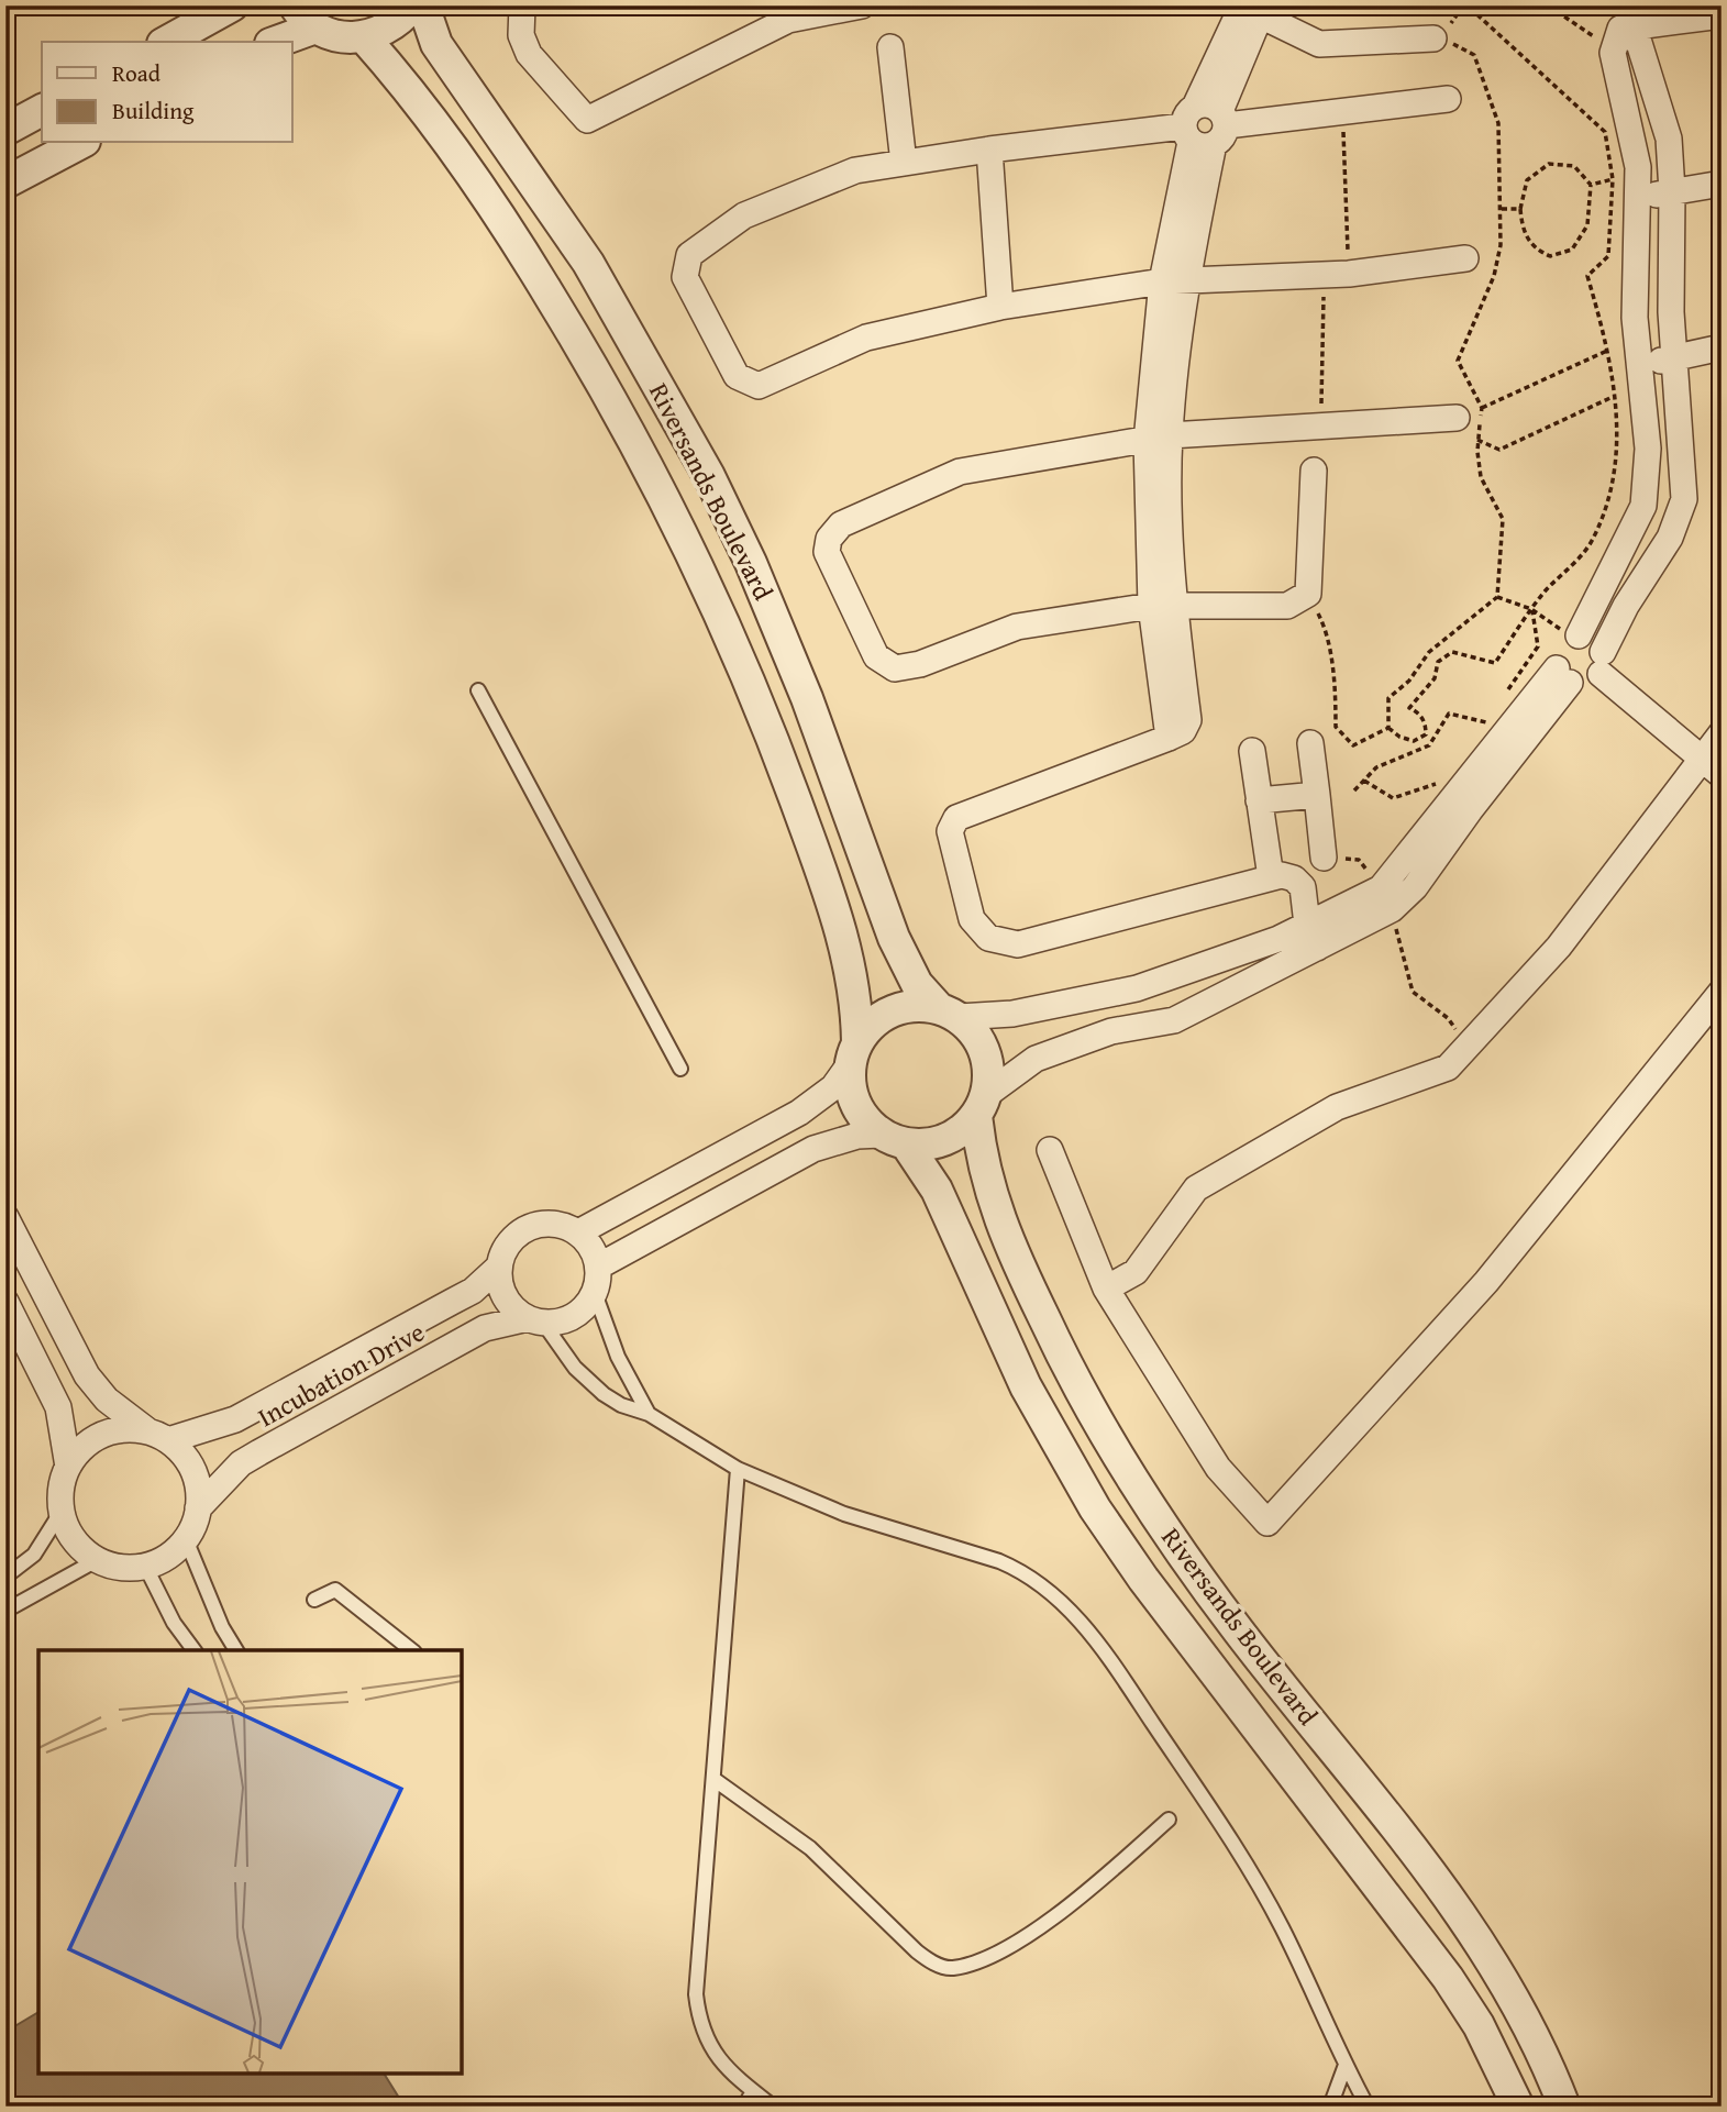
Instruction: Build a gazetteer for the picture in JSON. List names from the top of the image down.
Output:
{
  "streets": {
    "street": ["Riversands Boulevard", "Incubation Drive"]
  },
  "legend": ["Road", "Building"]
}
